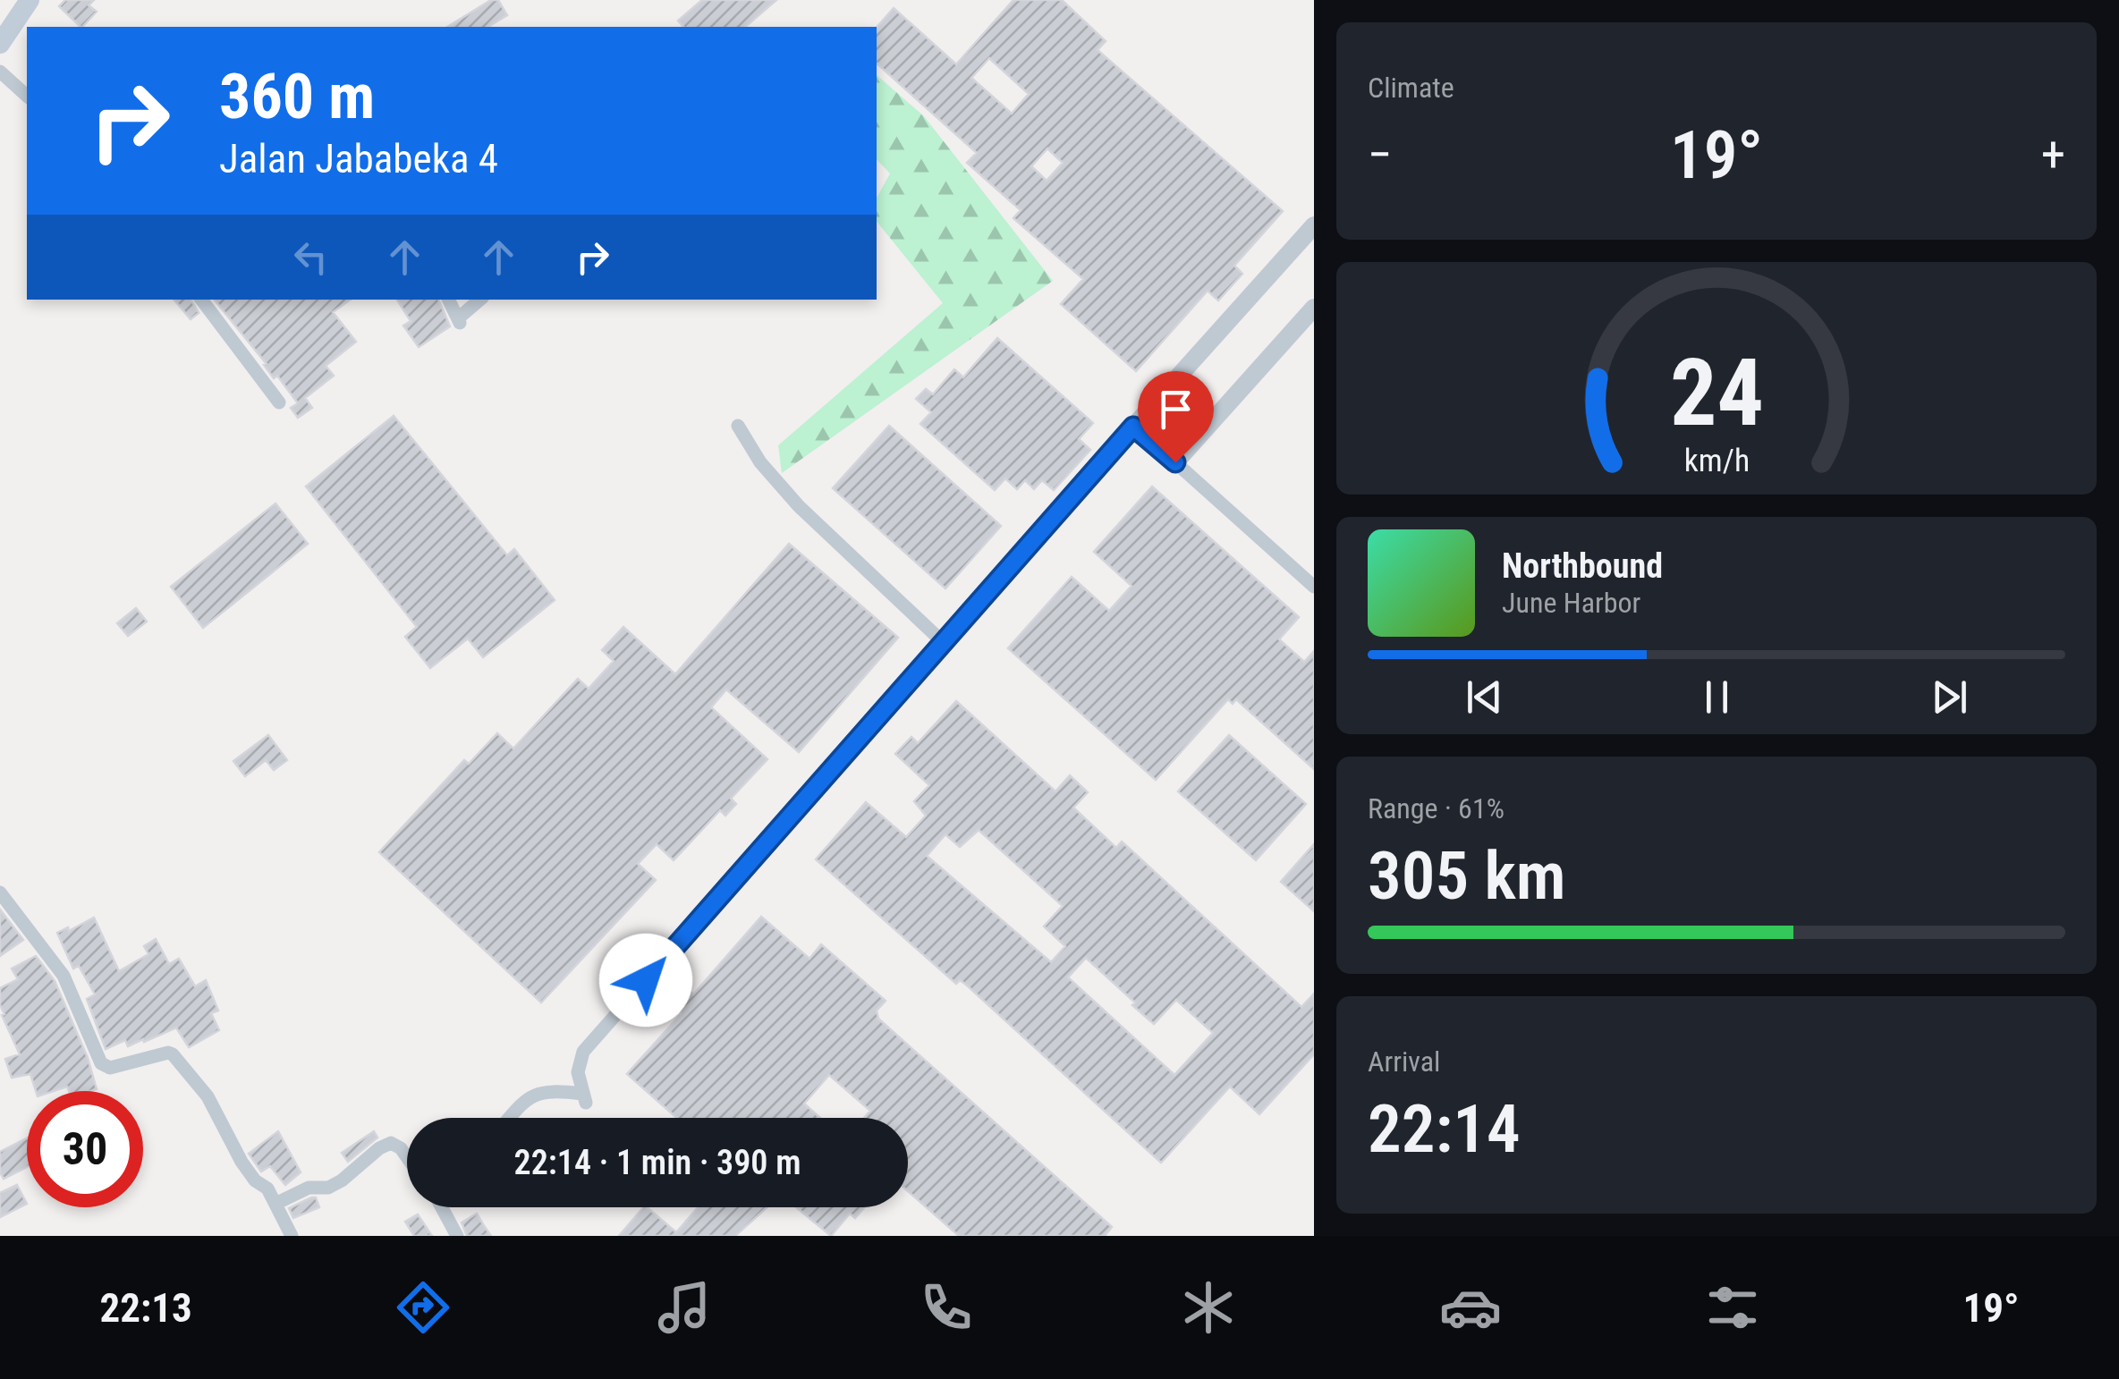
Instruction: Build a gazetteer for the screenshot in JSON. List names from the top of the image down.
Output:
{
  "page": {
    "tile": [
      "Climate",
      ["Range · 61%", "305 km"],
      ["Arrival", "22:14"]
    ],
    "turn": ["360 m", "Jalan Jababeka 4"],
    "heat": ["−", "19°", "+"],
    "song": ["Northbound", "June Harbor"],
    "limit": "30",
    "trip": "22:14 · 1 min · 390 m",
    "tabs": ["22:13", "19°"],
    "gauge": ["24", "km/h"]
  }
}
